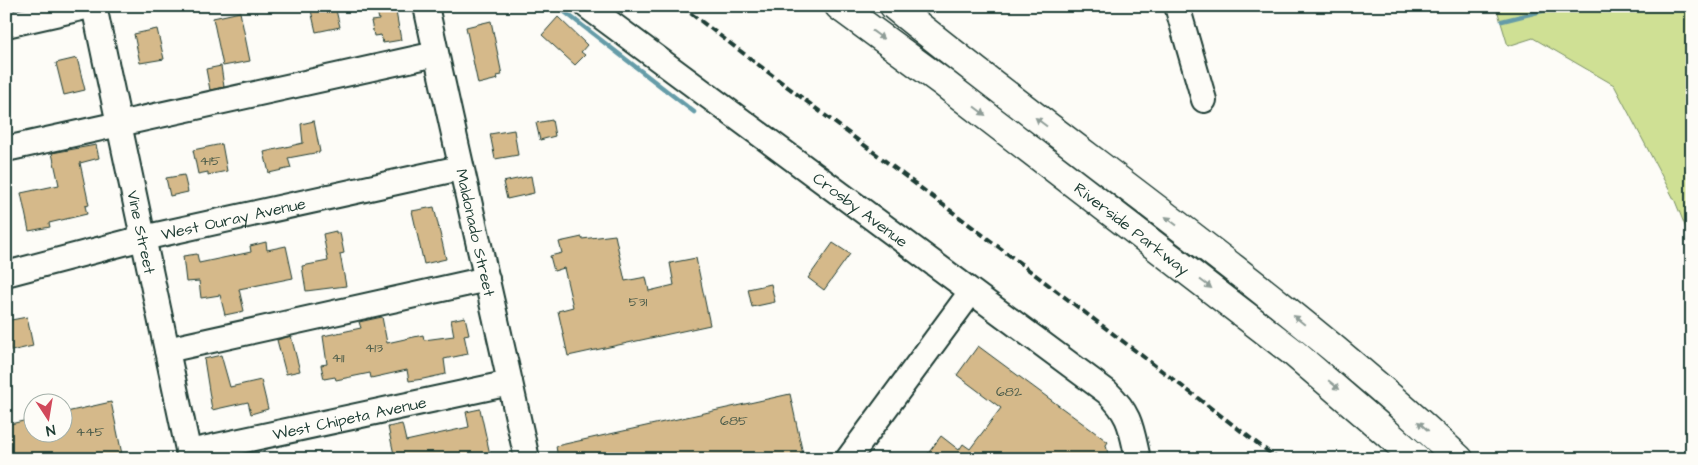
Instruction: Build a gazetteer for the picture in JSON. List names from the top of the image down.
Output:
{
  "streets": {
    "main road": ["Riverside Parkway"],
    "street": [
      "Crosby Avenue",
      "West Ouray Avenue",
      "Vine Street",
      "Maldonado Street",
      "West Chipeta Avenue"
    ]
  },
  "crossings": [
    ["West Ouray Avenue", "Vine Street"],
    ["West Ouray Avenue", "Maldonado Street"],
    ["Vine Street", "West Chipeta Avenue"],
    ["Maldonado Street", "West Chipeta Avenue"]
  ],
  "house_numbers": [
    "415",
    "531",
    "413",
    "411",
    "682",
    "685",
    "445"
  ],
  "north": "bottom"
}
